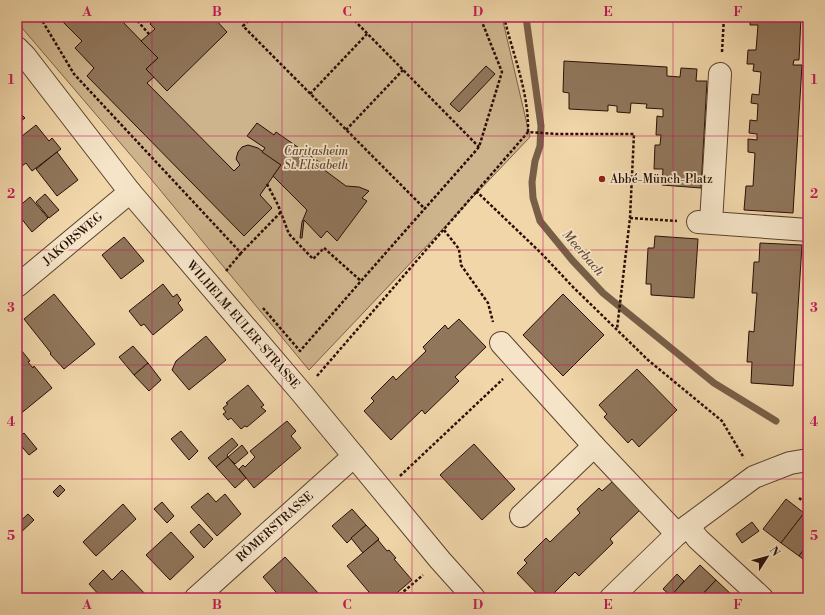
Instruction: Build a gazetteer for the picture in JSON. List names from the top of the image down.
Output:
{
  "streets": {
    "street": ["JAKOBSWEG", "WILHELM-EULER-STRASSE", "RÖMERSTRASSE"]
  },
  "crossings": [
    ["JAKOBSWEG", "WILHELM-EULER-STRASSE"],
    ["WILHELM-EULER-STRASSE", "RÖMERSTRASSE"]
  ],
  "water": ["Meerbach"],
  "parks": ["Caritasheim St. Elisabeth"],
  "places": ["Abbé-Münch-Platz"],
  "north": "top right",
  "grid": {
    "columns": [
      "A",
      "B",
      "C",
      "D",
      "E",
      "F"
    ],
    "rows": [
      "1",
      "2",
      "3",
      "4",
      "5"
    ]
  }
}
